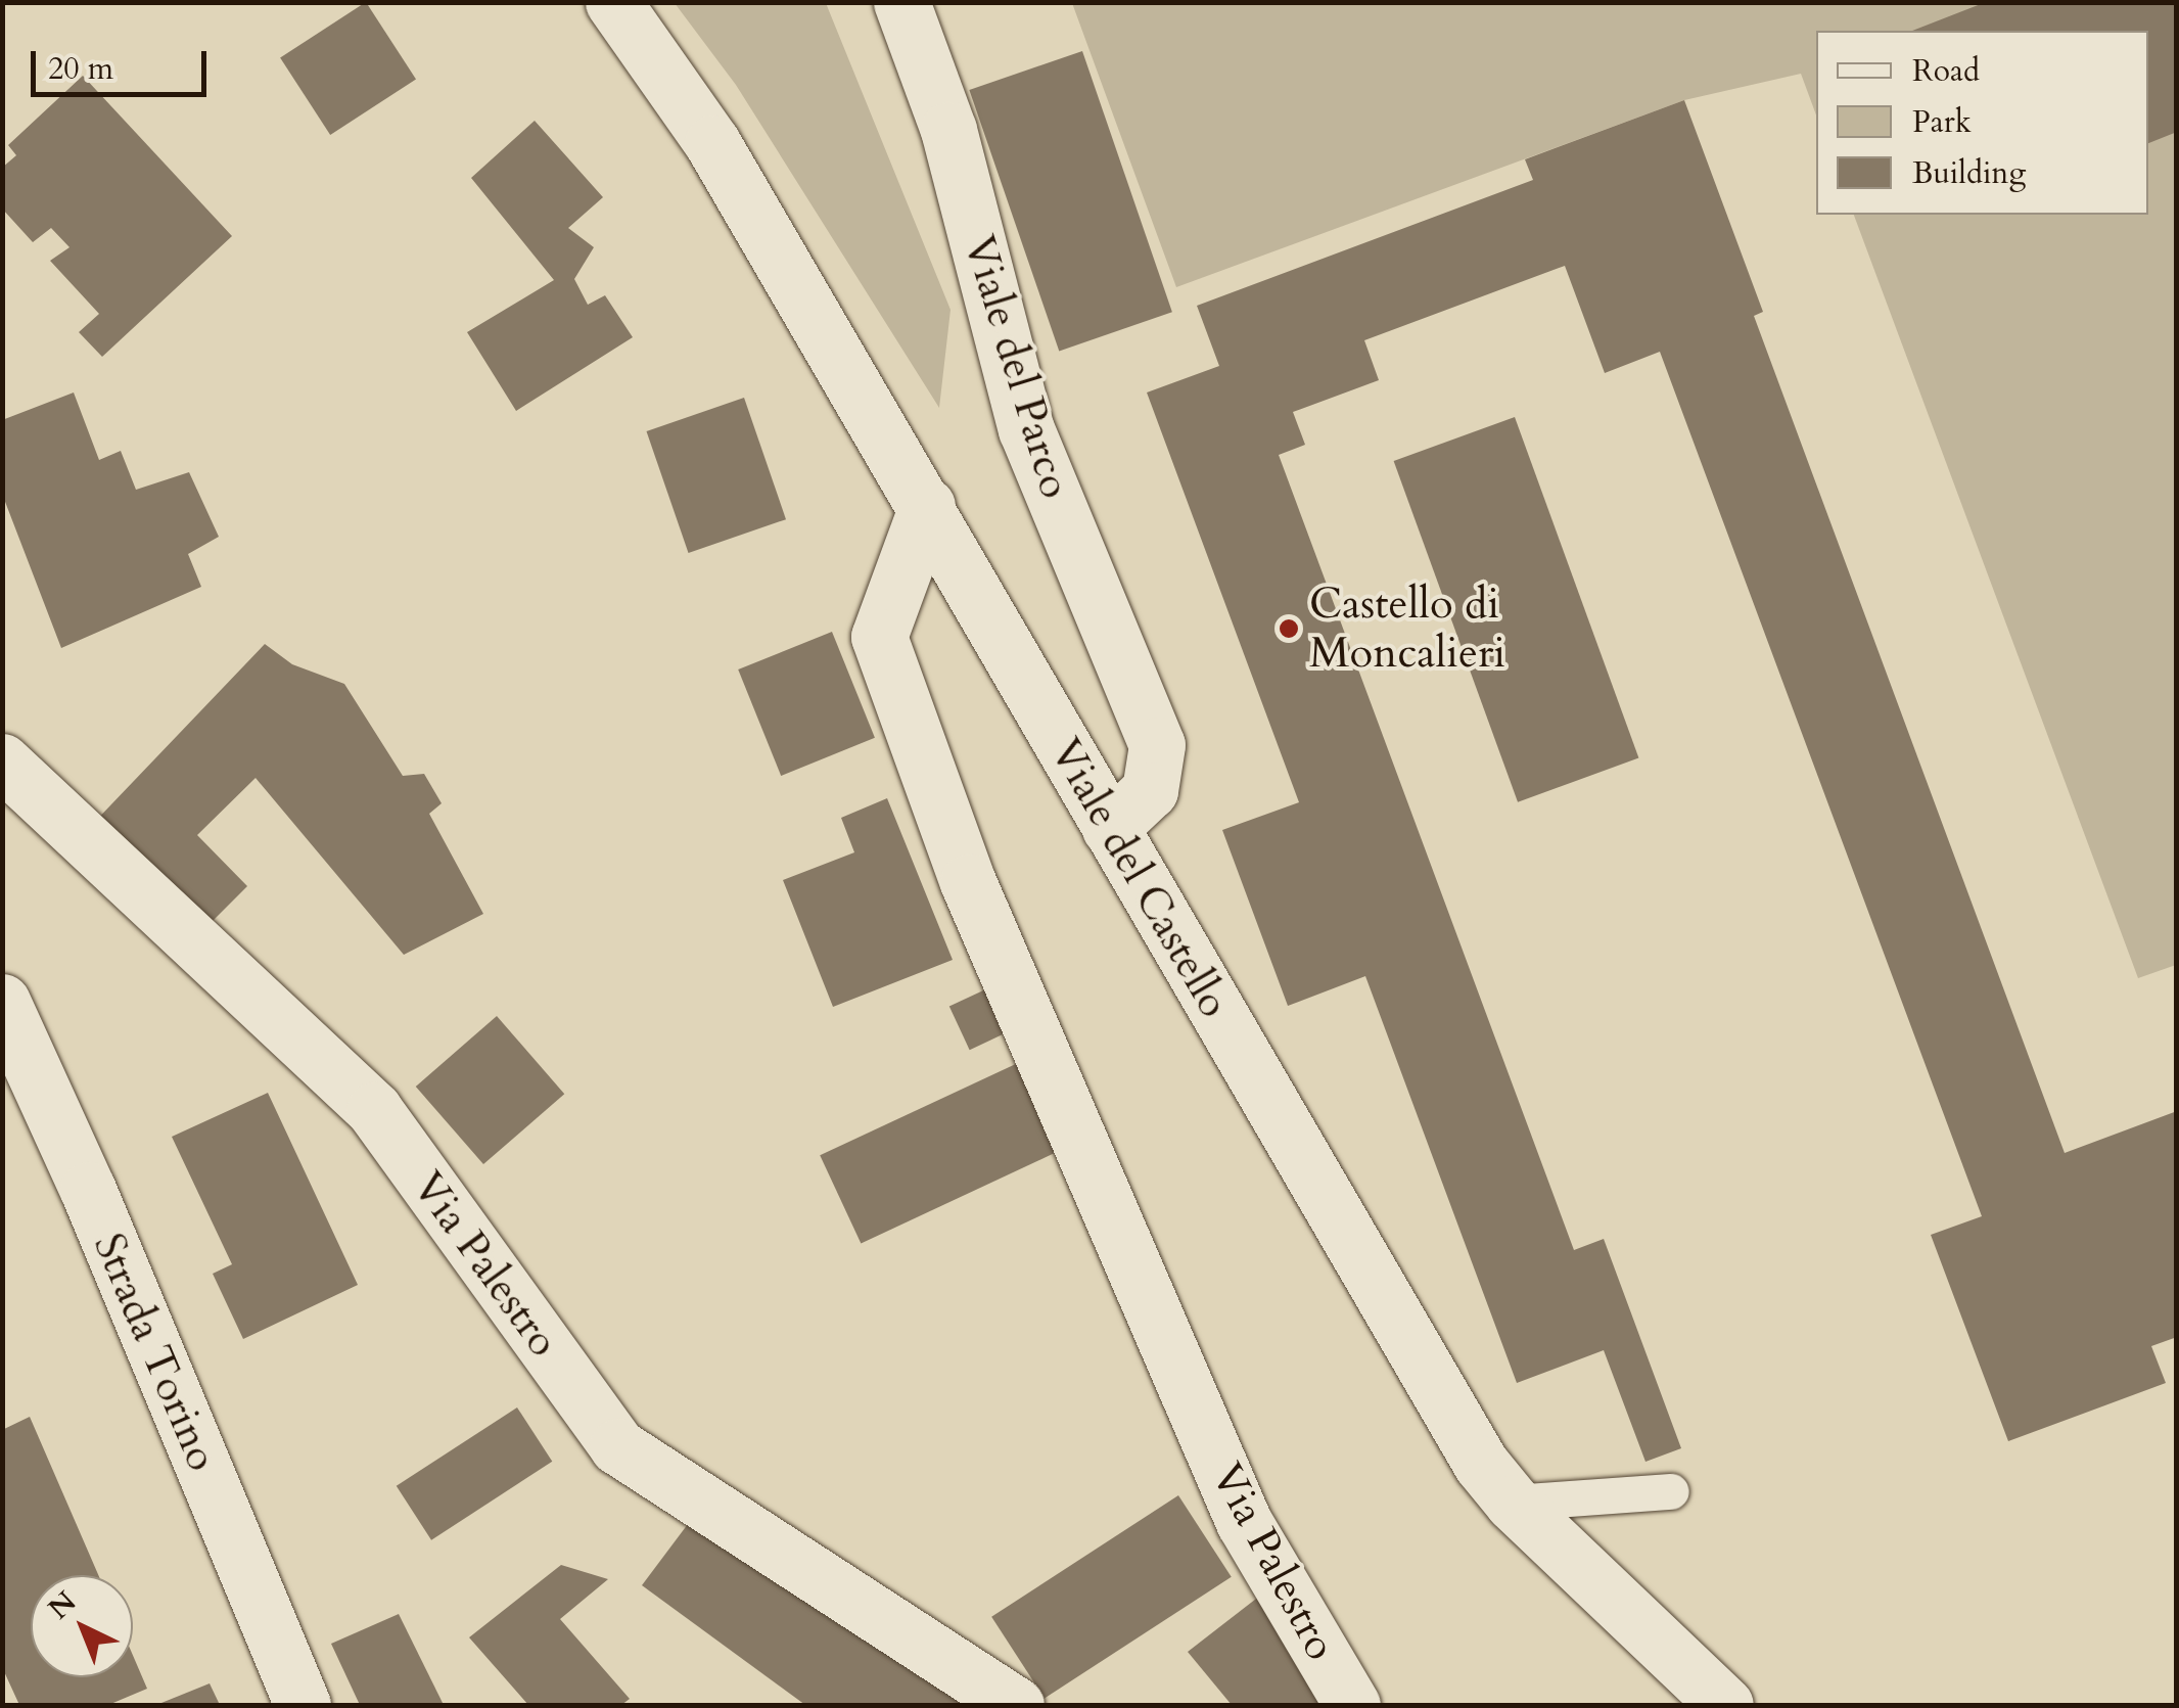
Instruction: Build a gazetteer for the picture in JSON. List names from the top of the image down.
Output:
{
  "streets": {
    "street": [
      "Viale del Parco",
      "Viale del Castello",
      "Via Palestro",
      "Strada Torino"
    ]
  },
  "crossings": [
    ["Viale del Parco", "Viale del Castello"],
    ["Viale del Castello", "Via Palestro"]
  ],
  "places": ["Castello di Moncalieri"],
  "legend": ["Road", "Park", "Building"],
  "scale_bar": "20 m",
  "north": "top left"
}
